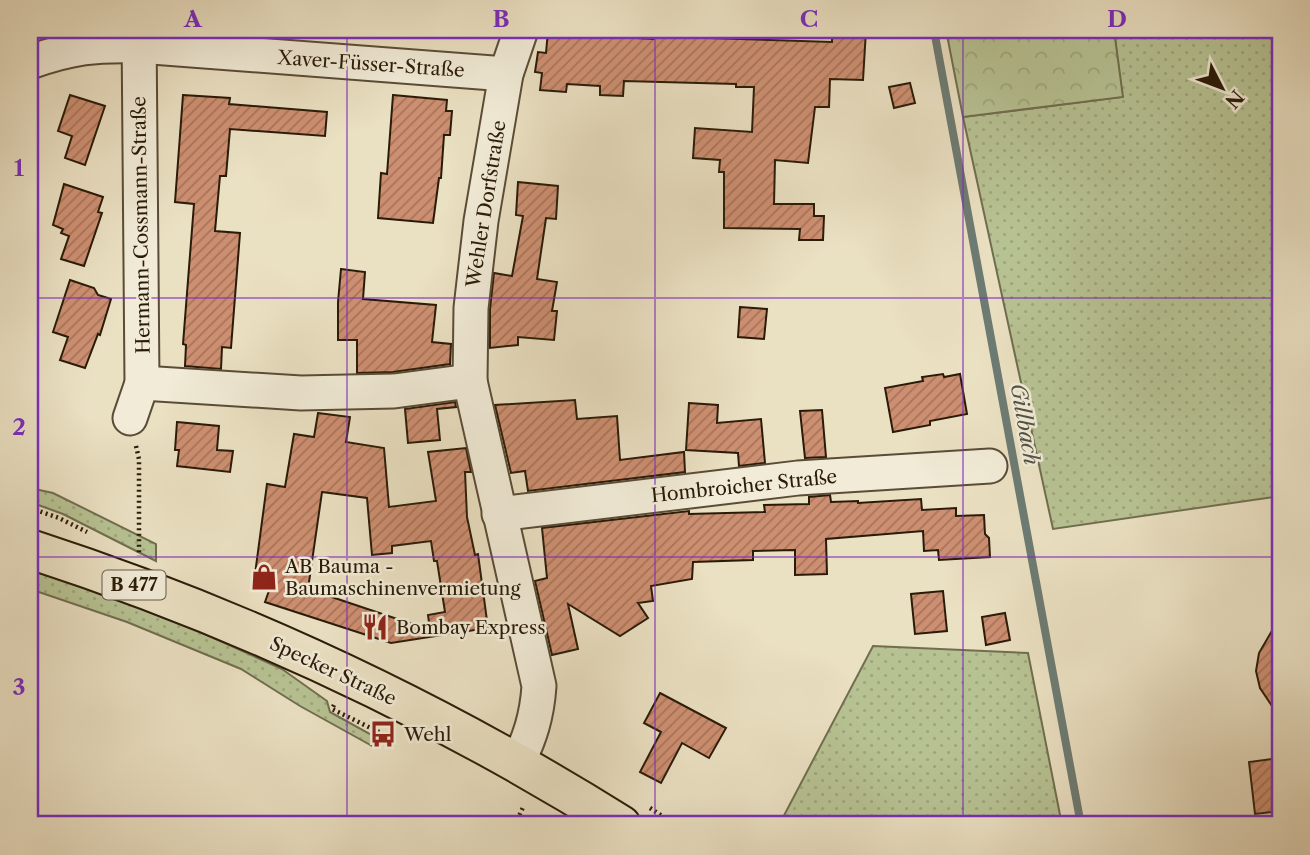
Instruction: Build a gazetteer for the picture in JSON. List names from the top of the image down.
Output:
{
  "streets": {
    "main road": ["B 477", "Specker Straße"],
    "street": [
      "Xaver-Füsser-Straße",
      "Wehler Dorfstraße",
      "Hermann-Cossmann-Straße",
      "Hombroicher Straße"
    ]
  },
  "crossings": [
    ["Xaver-Füsser-Straße", "Wehler Dorfstraße"],
    ["Xaver-Füsser-Straße", "Hermann-Cossmann-Straße"],
    ["Wehler Dorfstraße", "Hombroicher Straße"],
    ["Wehler Dorfstraße", "Specker Straße"]
  ],
  "water": ["Gillbach"],
  "places": {
    "shop": ["AB Bauma - Baumaschinenvermietung"],
    "restaurant": ["Bombay Express"],
    "bus stop": ["Wehl"]
  },
  "north": "bottom right",
  "grid": {
    "columns": [
      "A",
      "B",
      "C",
      "D"
    ],
    "rows": ["1", "2", "3"]
  }
}
